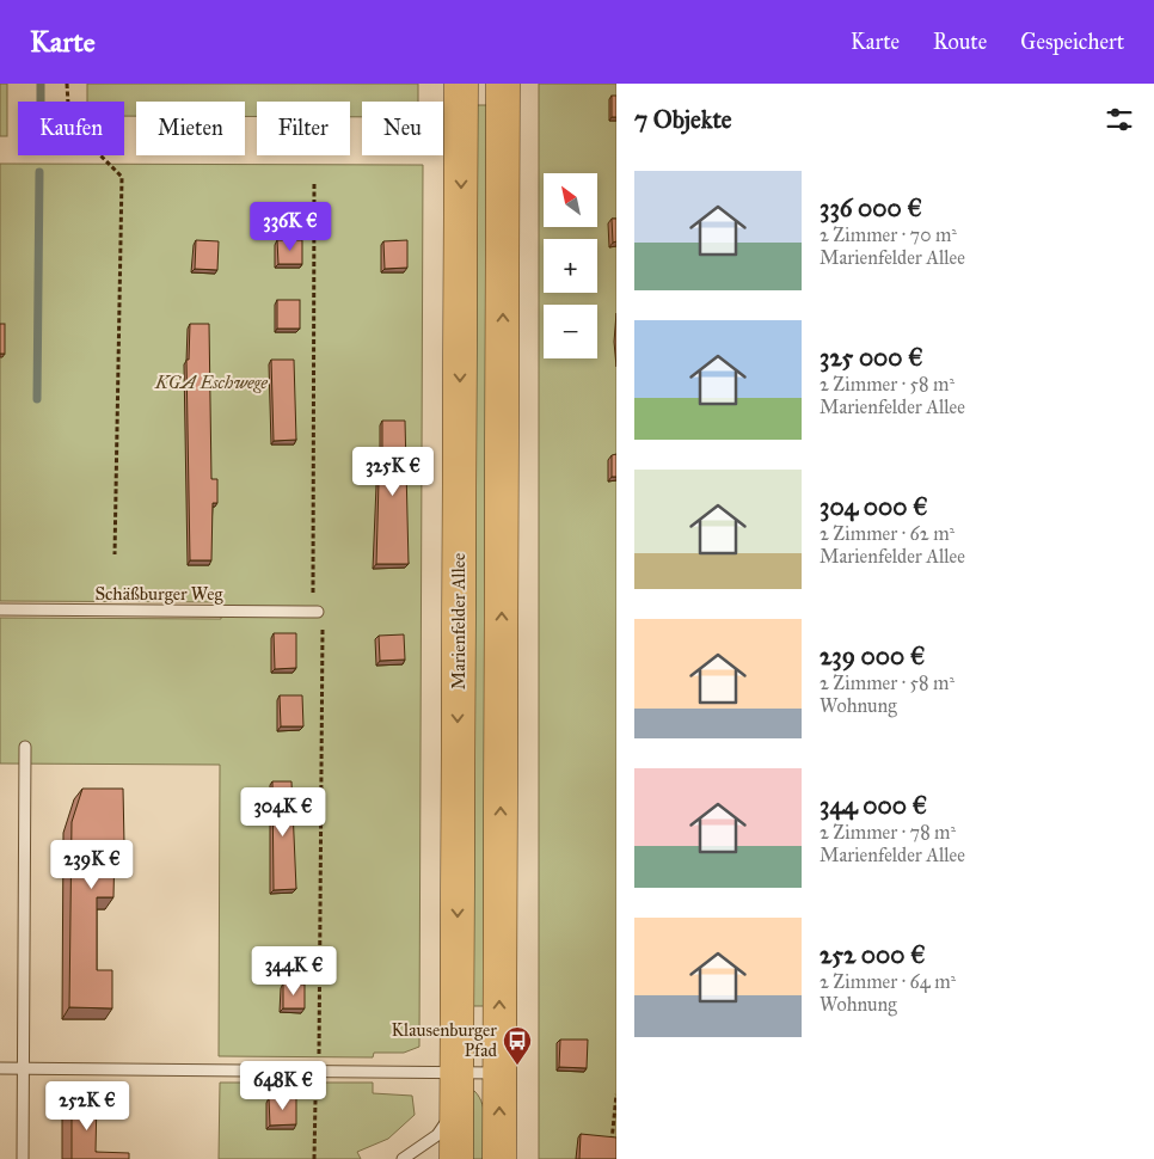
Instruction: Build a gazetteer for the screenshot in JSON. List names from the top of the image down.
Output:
{
  "streets": {
    "main road": ["Marienfelder Allee"],
    "lane": ["Schäßburger Weg"]
  },
  "parks": ["KGA Eschwege"],
  "places": {
    "bus stop": ["Klausenburger Pfad"]
  },
  "north": "top left",
  "page": {
    "header": "Karte",
    "nav": ["Karte", "Route", "Gespeichert"],
    "heading": "7 Objekte",
    "chip": [
      "Kaufen",
      "Mieten",
      "Filter",
      "Neu"
    ],
    "list": [
      {
        "name": "336 000 €",
        "note": "2 Zimmer · 70 m² · Marienfelder Allee"
      },
      {
        "name": "325 000 €",
        "note": "2 Zimmer · 58 m² · Marienfelder Allee"
      },
      {
        "name": "304 000 €",
        "note": "2 Zimmer · 62 m² · Marienfelder Allee"
      },
      {
        "name": "239 000 €",
        "note": "2 Zimmer · 58 m² · Wohnung"
      },
      {
        "name": "344 000 €",
        "note": "2 Zimmer · 78 m² · Marienfelder Allee"
      },
      {
        "name": "252 000 €",
        "note": "2 Zimmer · 64 m² · Wohnung"
      }
    ],
    "map_buttons": ["+", "−"],
    "price": [
      "336K €",
      "325K €",
      "304K €",
      "239K €",
      "344K €",
      "648K €",
      "252K €"
    ]
  }
}
